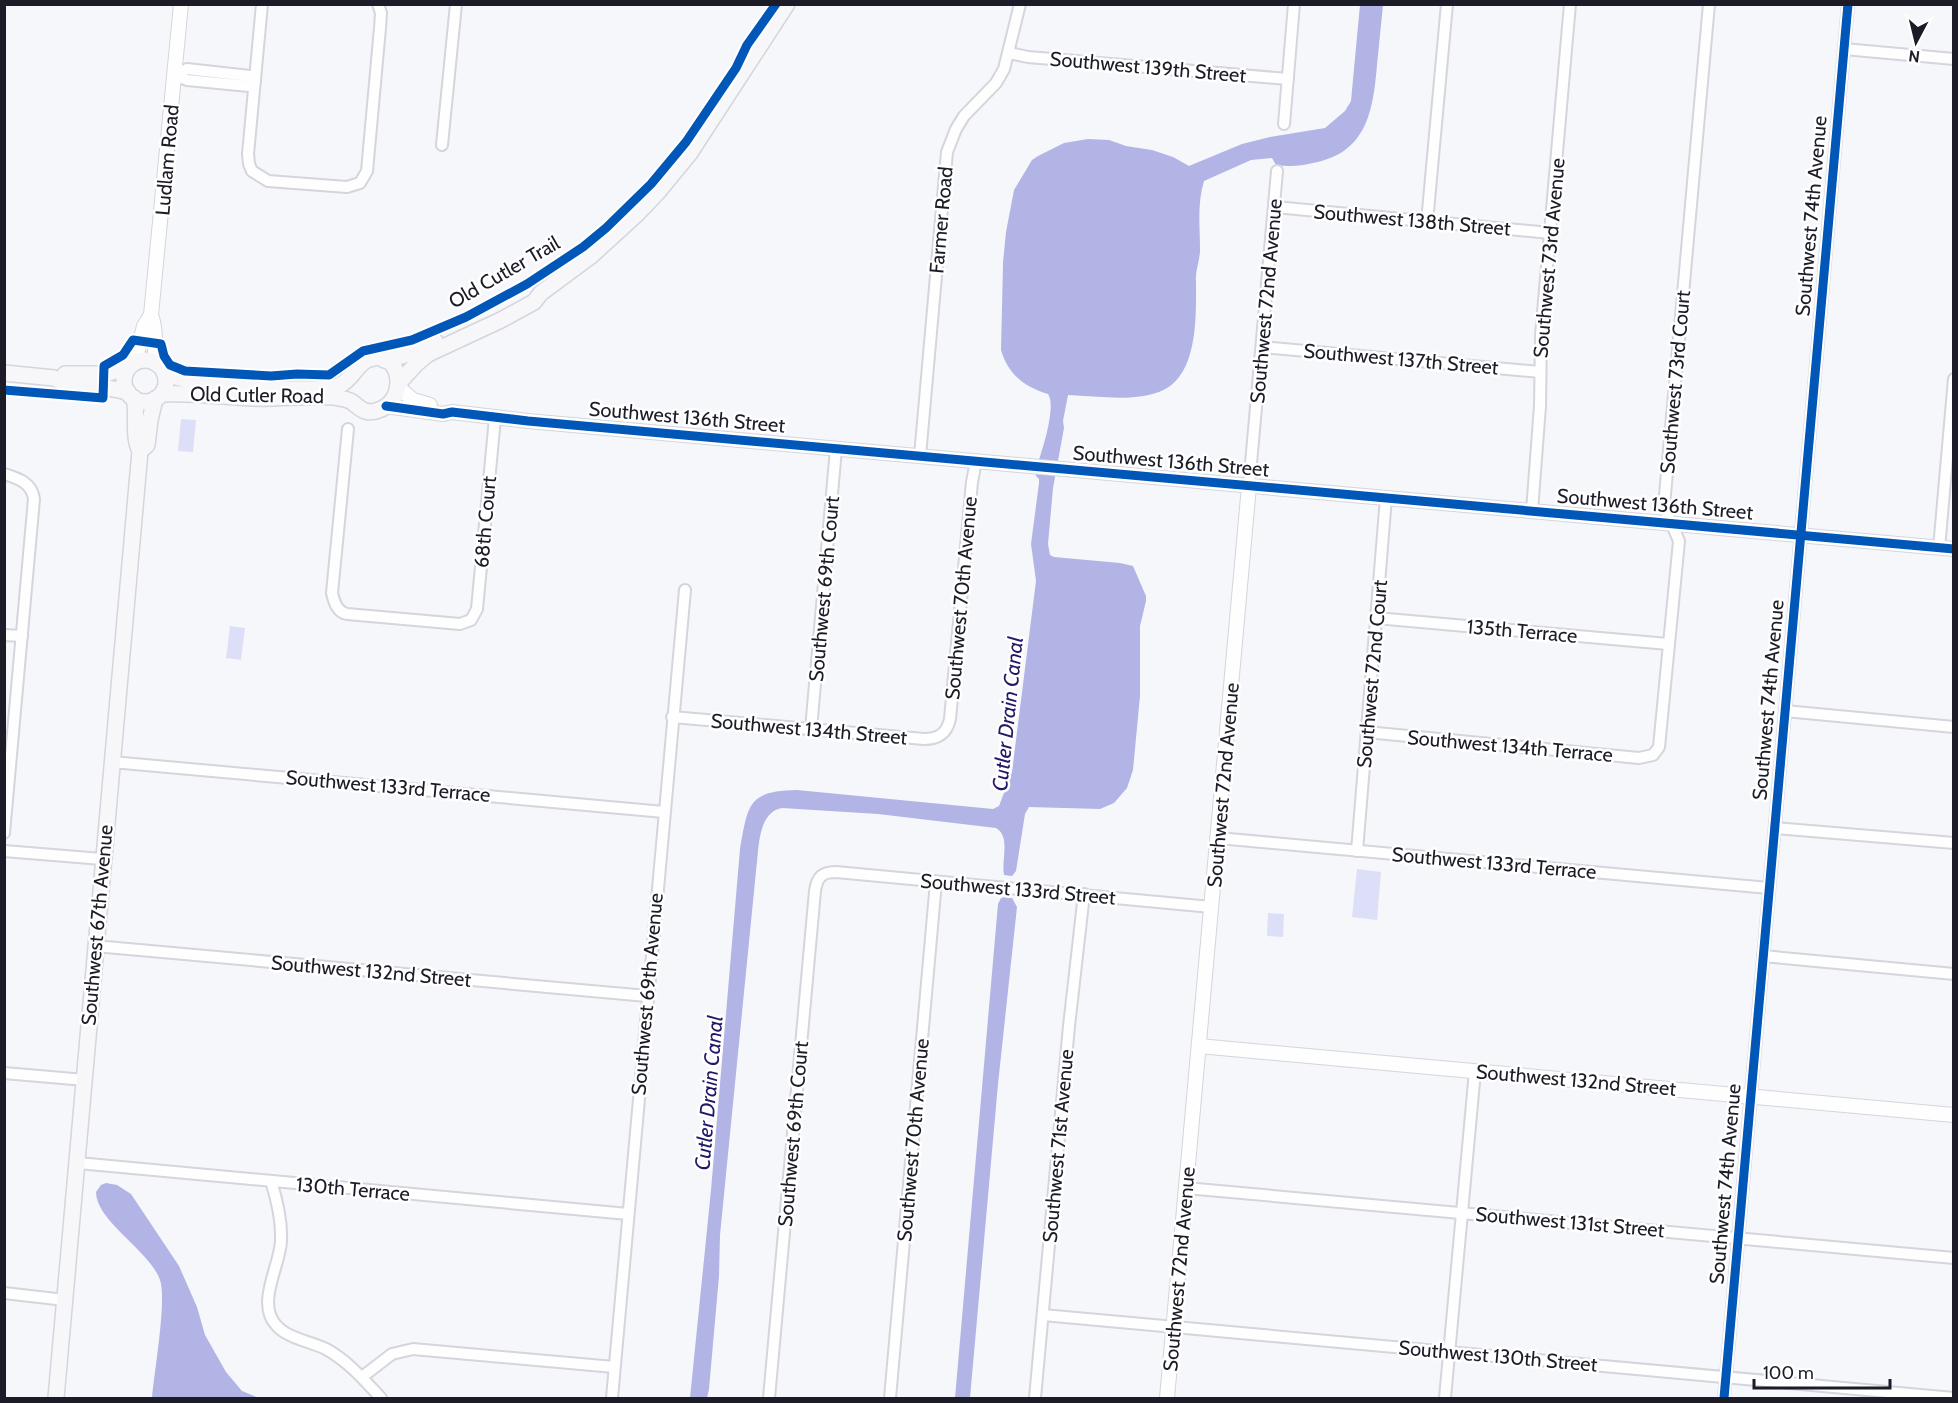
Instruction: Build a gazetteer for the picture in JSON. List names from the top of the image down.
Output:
{
  "streets": {
    "main road": ["Old Cutler Road", "Southwest 67th Avenue"],
    "street": [
      "Southwest 139th Street",
      "Ludlam Road",
      "Southwest 74th Avenue",
      "Farmer Road",
      "Southwest 138th Street",
      "Southwest 73rd Avenue",
      "Southwest 72nd Avenue",
      "Southwest 137th Street",
      "Southwest 73rd Court",
      "Southwest 136th Street",
      "68th Court",
      "Southwest 69th Court",
      "Southwest 70th Avenue",
      "135th Terrace",
      "Southwest 72nd Court",
      "Southwest 134th Street",
      "Southwest 134th Terrace",
      "Southwest 133rd Terrace",
      "Southwest 133rd Street",
      "Southwest 132nd Street",
      "Southwest 69th Avenue",
      "Southwest 71st Avenue",
      "130th Terrace",
      "Southwest 131st Street",
      "Southwest 130th Street"
    ],
    "cycle path": ["Old Cutler Trail"]
  },
  "crossings": [
    ["Southwest 139th Street", "Farmer Road"],
    ["Ludlam Road", "Old Cutler Road"],
    ["Ludlam Road", "Southwest 67th Avenue"],
    ["Southwest 74th Avenue", "Southwest 136th Street"],
    ["Southwest 74th Avenue", "Southwest 133rd Terrace"],
    ["Southwest 74th Avenue", "Southwest 132nd Street"],
    ["Southwest 74th Avenue", "Southwest 131st Street"],
    ["Southwest 74th Avenue", "Southwest 130th Street"],
    ["Farmer Road", "Southwest 136th Street"],
    ["Southwest 138th Street", "Southwest 73rd Avenue"],
    ["Southwest 138th Street", "Southwest 72nd Avenue"],
    ["Southwest 73rd Avenue", "Southwest 137th Street"],
    ["Southwest 73rd Avenue", "Southwest 136th Street"],
    ["Southwest 72nd Avenue", "Southwest 137th Street"],
    ["Southwest 72nd Avenue", "Southwest 136th Street"],
    ["Southwest 72nd Avenue", "Southwest 133rd Terrace"],
    ["Southwest 72nd Avenue", "Southwest 133rd Street"],
    ["Southwest 72nd Avenue", "Southwest 132nd Street"],
    ["Southwest 72nd Avenue", "Southwest 131st Street"],
    ["Southwest 72nd Avenue", "Southwest 130th Street"],
    ["Southwest 73rd Court", "Southwest 136th Street"],
    ["Southwest 73rd Court", "135th Terrace"],
    ["Southwest 73rd Court", "Southwest 134th Terrace"],
    ["Old Cutler Road", "Southwest 136th Street"],
    ["Old Cutler Road", "Southwest 67th Avenue"],
    ["Southwest 136th Street", "68th Court"],
    ["Southwest 136th Street", "Southwest 69th Court"],
    ["Southwest 136th Street", "Southwest 70th Avenue"],
    ["Southwest 136th Street", "Southwest 72nd Court"],
    ["Southwest 69th Court", "Southwest 134th Street"],
    ["Southwest 69th Court", "Southwest 133rd Street"],
    ["Southwest 70th Avenue", "Southwest 134th Street"],
    ["Southwest 70th Avenue", "Southwest 133rd Street"],
    ["135th Terrace", "Southwest 72nd Court"],
    ["Southwest 72nd Court", "Southwest 134th Terrace"],
    ["Southwest 72nd Court", "Southwest 133rd Terrace"],
    ["Southwest 134th Street", "Southwest 69th Avenue"],
    ["Southwest 133rd Terrace", "Southwest 67th Avenue"],
    ["Southwest 133rd Terrace", "Southwest 69th Avenue"],
    ["Southwest 133rd Street", "Southwest 71st Avenue"],
    ["Southwest 67th Avenue", "Southwest 132nd Street"],
    ["Southwest 67th Avenue", "130th Terrace"],
    ["Southwest 132nd Street", "Southwest 69th Avenue"],
    ["Southwest 69th Avenue", "130th Terrace"],
    ["Southwest 71st Avenue", "Southwest 130th Street"]
  ],
  "water": ["Cutler Drain Canal"],
  "scale_bar": "100 m",
  "north": "bottom"
}
